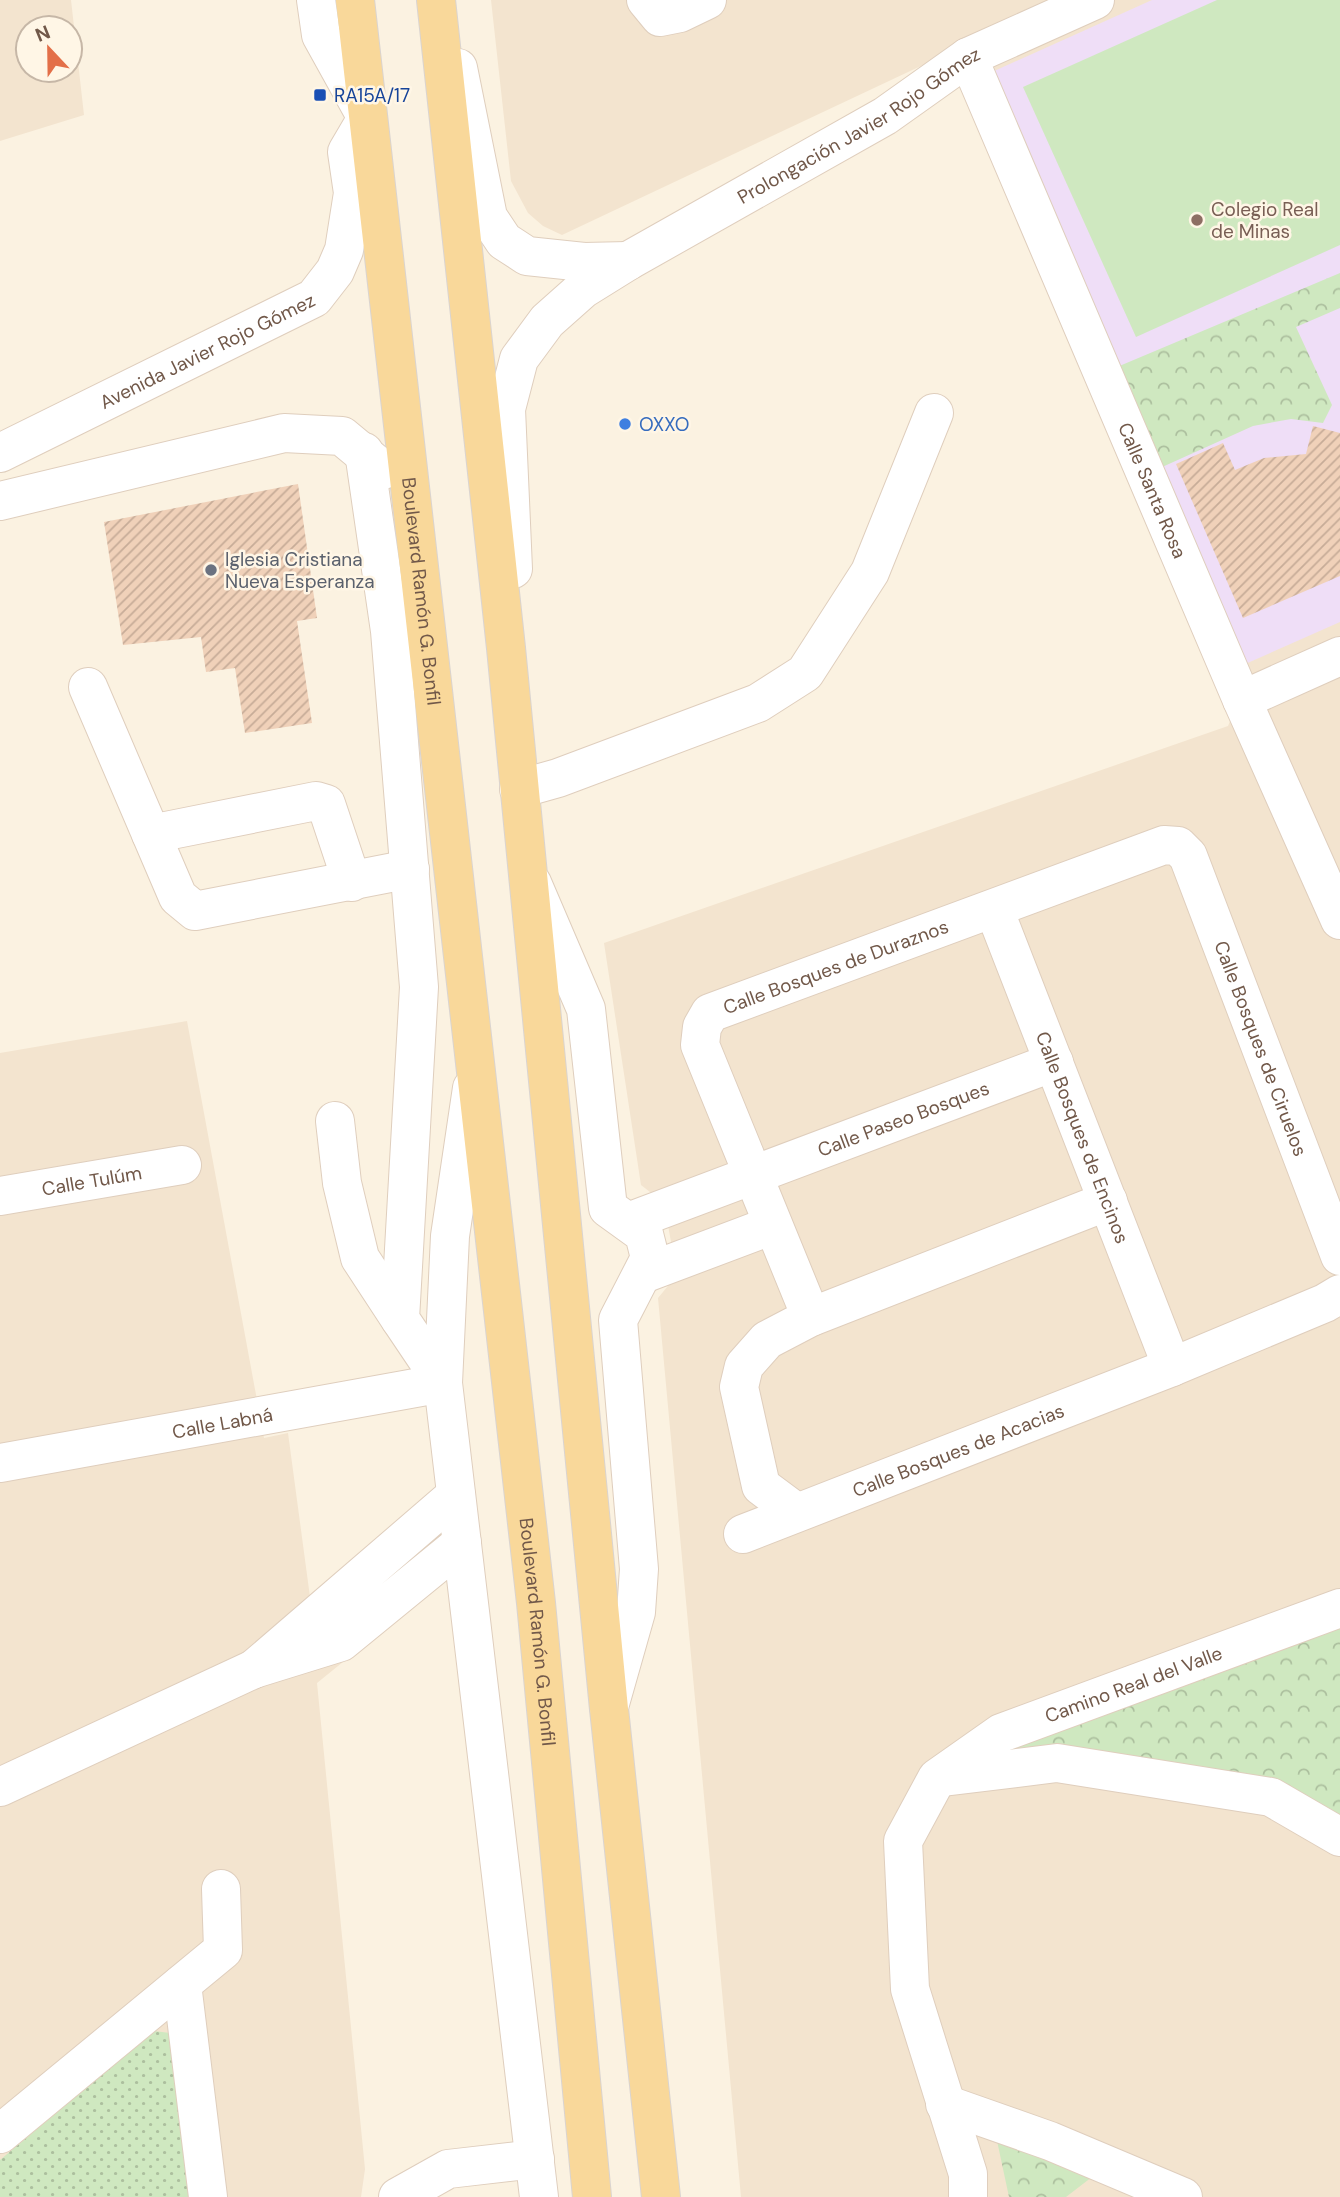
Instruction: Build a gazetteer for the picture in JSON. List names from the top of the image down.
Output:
{
  "streets": {
    "main road": ["Boulevard Ramón G. Bonfil"],
    "street": [
      "Prolongación Javier Rojo Gómez",
      "Avenida Javier Rojo Gómez",
      "Calle Santa Rosa",
      "Calle Bosques de Duraznos",
      "Calle Bosques de Ciruelos",
      "Calle Paseo Bosques",
      "Calle Bosques de Encinos",
      "Calle Tulúm",
      "Calle Labná",
      "Calle Bosques de Acacias",
      "Camino Real del Valle"
    ]
  },
  "crossings": [
    ["Prolongación Javier Rojo Gómez", "Calle Santa Rosa"],
    ["Avenida Javier Rojo Gómez", "Boulevard Ramón G. Bonfil"],
    ["Boulevard Ramón G. Bonfil", "Calle Labná"],
    ["Calle Bosques de Duraznos", "Calle Bosques de Ciruelos"],
    ["Calle Bosques de Duraznos", "Calle Paseo Bosques"],
    ["Calle Bosques de Duraznos", "Calle Bosques de Encinos"],
    ["Calle Paseo Bosques", "Calle Bosques de Encinos"],
    ["Calle Bosques de Encinos", "Calle Bosques de Acacias"]
  ],
  "places": {
    "transit": ["RA15A/17"],
    "other": ["Colegio Real de Minas", "OXXO", "Iglesia Cristiana Nueva Esperanza"]
  },
  "north": "top"
}
